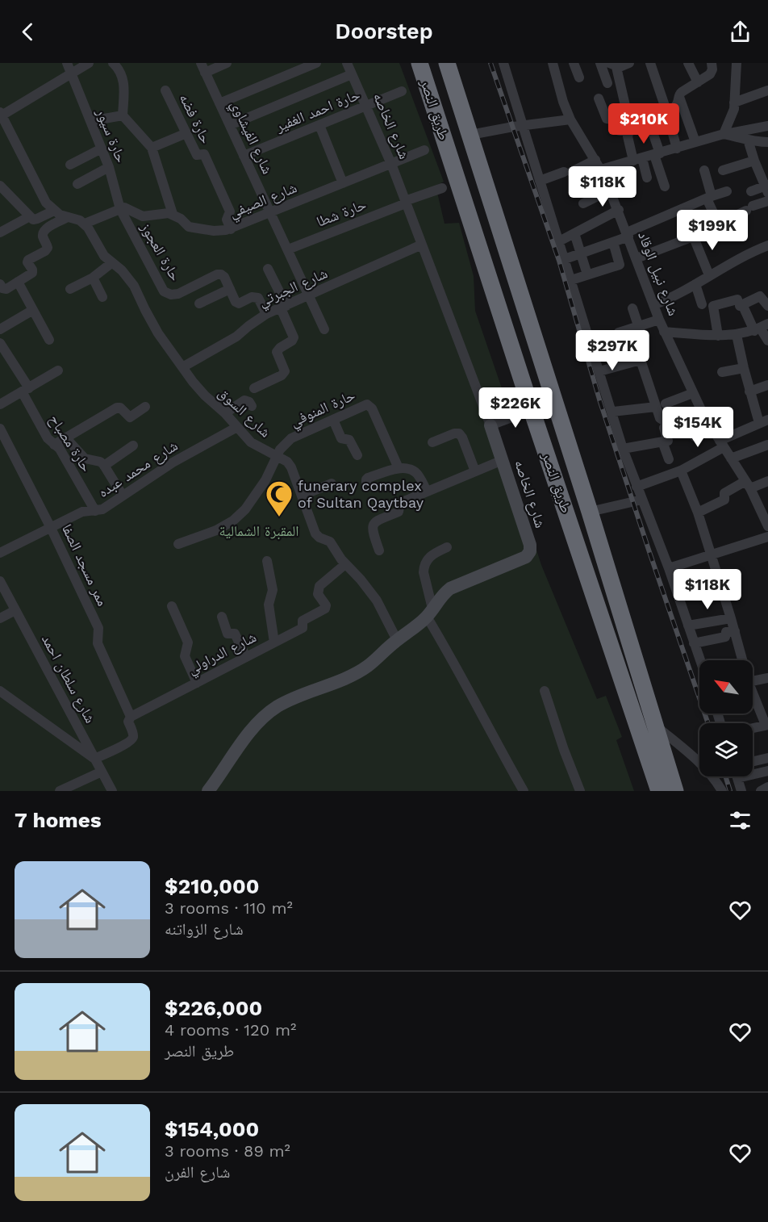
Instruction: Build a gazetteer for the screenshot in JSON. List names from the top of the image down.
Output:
{
  "streets": {
    "highway": ["طريق النصر"],
    "street": [
      "حارة احمد الغفير",
      "حارة فضه",
      "شارع الخاصه",
      "حارة سيور",
      "شارع الفيشاوي",
      "شارع الصيفي",
      "حارة شطا",
      "حارة العجوز",
      "شارع نبيل الوقاد",
      "شارع الجبرتي",
      "حارة المنوفي",
      "شارع السوق",
      "حارة مصباح",
      "شارع محمد عبده",
      "ممر مسجد الصفا",
      "شارع الدراولي",
      "شارع سلطان احمد"
    ]
  },
  "crossings": [
    ["حارة احمد الغفير", "شارع الخاصه"],
    ["حارة احمد الغفير", "شارع الفيشاوي"],
    ["حارة فضه", "شارع الصيفي"],
    ["شارع الخاصه", "شارع الصيفي"],
    ["شارع الخاصه", "حارة شطا"],
    ["شارع الخاصه", "شارع الجبرتي"],
    ["شارع الخاصه", "شارع السوق"],
    ["حارة سيور", "حارة العجوز"],
    ["شارع الفيشاوي", "شارع الصيفي"],
    ["شارع الفيشاوي", "حارة شطا"],
    ["شارع الفيشاوي", "شارع الجبرتي"],
    ["حارة العجوز", "شارع الجبرتي"],
    ["شارع الجبرتي", "شارع السوق"],
    ["حارة المنوفي", "شارع السوق"],
    ["شارع السوق", "شارع محمد عبده"],
    ["شارع السوق", "شارع الدراولي"],
    ["حارة مصباح", "شارع محمد عبده"],
    ["شارع محمد عبده", "ممر مسجد الصفا"],
    ["ممر مسجد الصفا", "شارع الدراولي"]
  ],
  "parks": ["المقبرة الشمالية"],
  "places": {
    "mosque": ["funerary complex of Sultan Qaytbay"]
  },
  "north": "top left",
  "page": {
    "header": "Doorstep",
    "price": [
      "$210K",
      "$118K",
      "$199K",
      "$297K",
      "$226K",
      "$154K",
      "$118K"
    ],
    "heading": "7 homes",
    "list": [
      {
        "name": "$210,000",
        "note": "3 rooms · 110 m² · شارع الزواتنه"
      },
      {
        "name": "$226,000",
        "note": "4 rooms · 120 m² · طريق النصر"
      },
      {
        "name": "$154,000",
        "note": "3 rooms · 89 m² · شارع الفرن"
      }
    ]
  }
}
